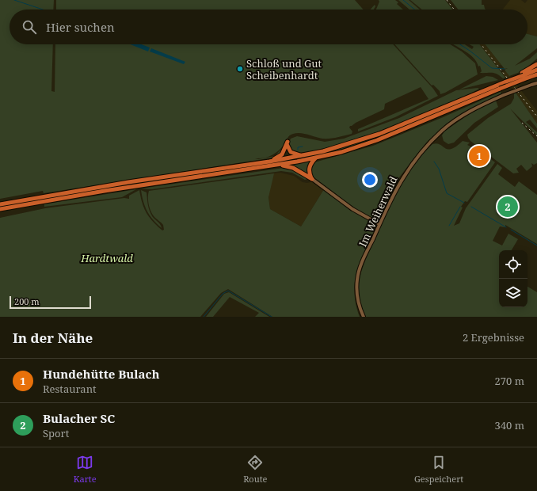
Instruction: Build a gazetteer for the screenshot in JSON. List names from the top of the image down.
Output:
{
  "streets": {
    "street": ["Im Weiherwald"]
  },
  "parks": ["Hardtwald"],
  "places": ["Schloß und Gut Scheibenhardt"],
  "scale_bar": "200 m",
  "page": {
    "search": "Hier suchen",
    "pins": ["1", "2"],
    "scale": "200 m",
    "heading": ["In der Nähe", "2 Ergebnisse"],
    "list": [
      {
        "mark": "1",
        "name": "Hundehütte Bulach",
        "note": "Restaurant",
        "value": "270 m"
      },
      {
        "mark": "2",
        "name": "Bulacher SC",
        "note": "Sport",
        "value": "340 m"
      }
    ],
    "nav": ["Karte", "Route", "Gespeichert"]
  }
}
